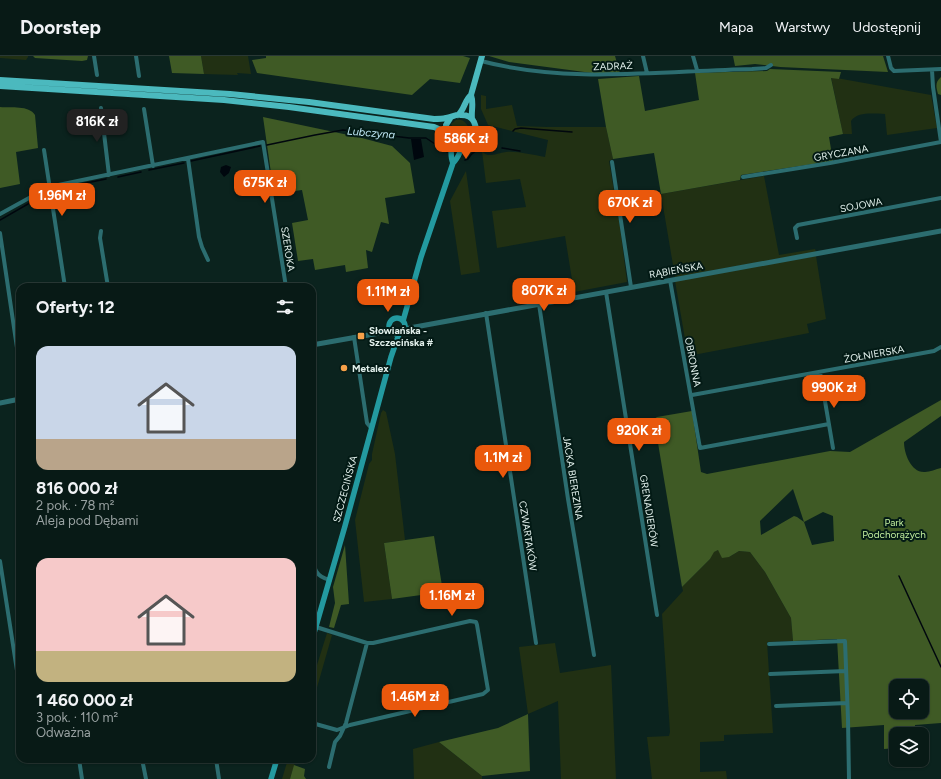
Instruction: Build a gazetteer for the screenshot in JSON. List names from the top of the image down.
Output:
{
  "streets": {
    "main road": ["SZCZECIŃSKA"],
    "street": [
      "ZADRAŻ",
      "GRYCZANA",
      "SOJOWA",
      "SZEROKA",
      "RĄBIEŃSKA",
      "ŻOŁNIERSKA",
      "OBRONNA",
      "JACKA BIEREZINA",
      "GRENADIERÓW",
      "CZWARTAKÓW"
    ]
  },
  "crossings": [
    ["RĄBIEŃSKA", "OBRONNA"],
    ["RĄBIEŃSKA", "JACKA BIEREZINA"],
    ["RĄBIEŃSKA", "GRENADIERÓW"],
    ["RĄBIEŃSKA", "CZWARTAKÓW"],
    ["ŻOŁNIERSKA", "OBRONNA"]
  ],
  "water": ["Lubczyna"],
  "parks": ["Park Podchorążych"],
  "places": {
    "transit": ["Słowiańska - Szczecińska #"],
    "other": ["Metalex"]
  },
  "page": {
    "header": "Doorstep",
    "nav": ["Mapa", "Warstwy", "Udostępnij"],
    "price": [
      "816K zł",
      "586K zł",
      "675K zł",
      "1.96M zł",
      "670K zł",
      "807K zł",
      "1.11M zł",
      "990K zł",
      "920K zł",
      "1.1M zł",
      "1.16M zł",
      "1.46M zł"
    ],
    "heading": "Oferty: 12",
    "list": [
      {
        "name": "816 000 zł",
        "note": "2 pok. · 78 m² · Aleja pod Dębami"
      },
      {
        "name": "1 460 000 zł",
        "note": "3 pok. · 110 m² · Odważna"
      }
    ]
  }
}
